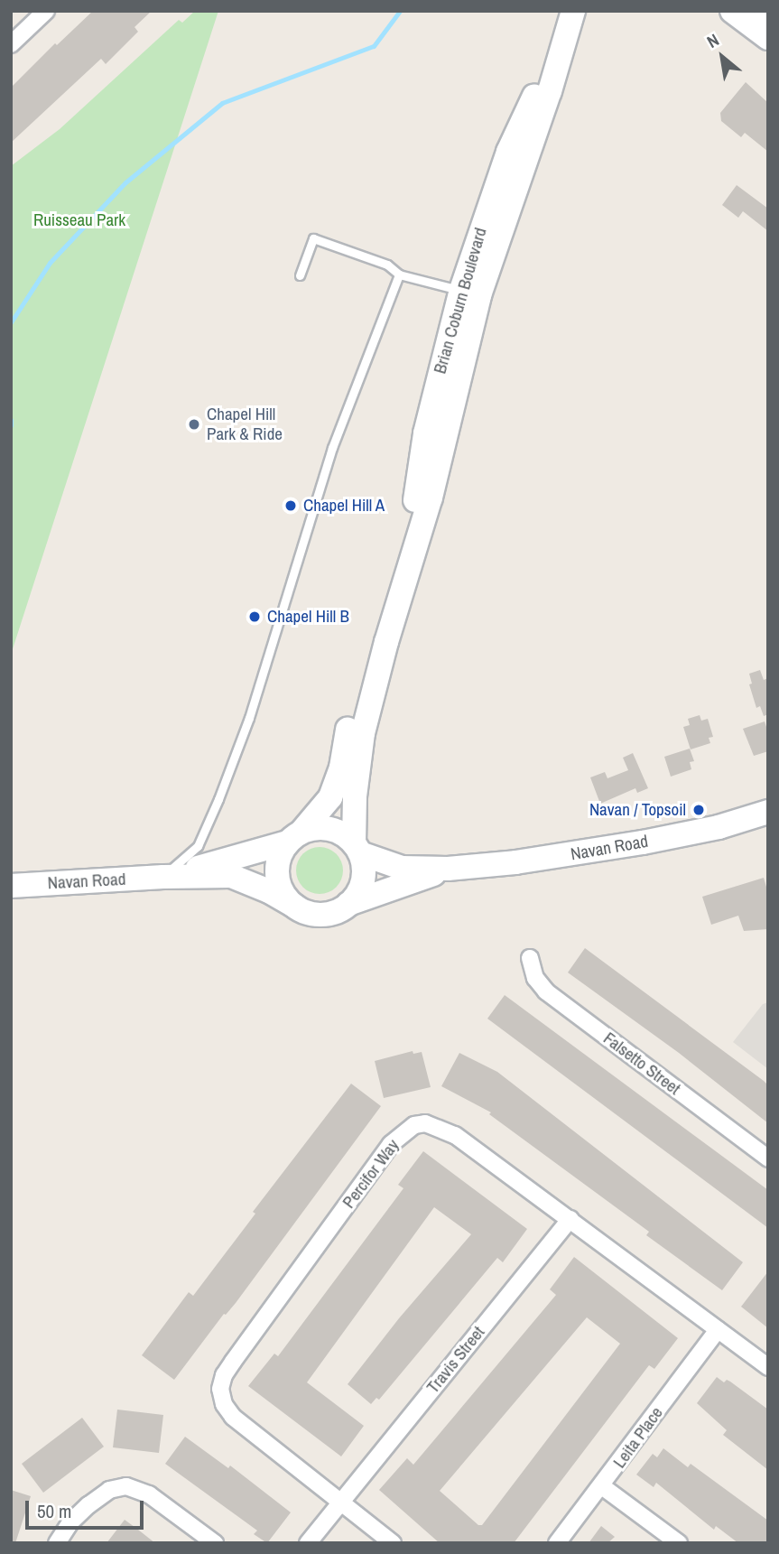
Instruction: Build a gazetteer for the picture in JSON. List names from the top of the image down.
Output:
{
  "streets": {
    "main road": ["Brian Coburn Boulevard", "Navan Road"],
    "street": [
      "Falsetto Street",
      "Percifor Way",
      "Travis Street",
      "Leita Place"
    ]
  },
  "crossings": [
    ["Brian Coburn Boulevard", "Navan Road"],
    ["Percifor Way", "Travis Street"],
    ["Percifor Way", "Leita Place"]
  ],
  "parks": ["Ruisseau Park"],
  "places": [
    "Chapel Hill Park & Ride",
    "Chapel Hill A",
    "Chapel Hill B",
    "Navan / Topsoil"
  ],
  "scale_bar": "50 m",
  "north": "top left"
}
